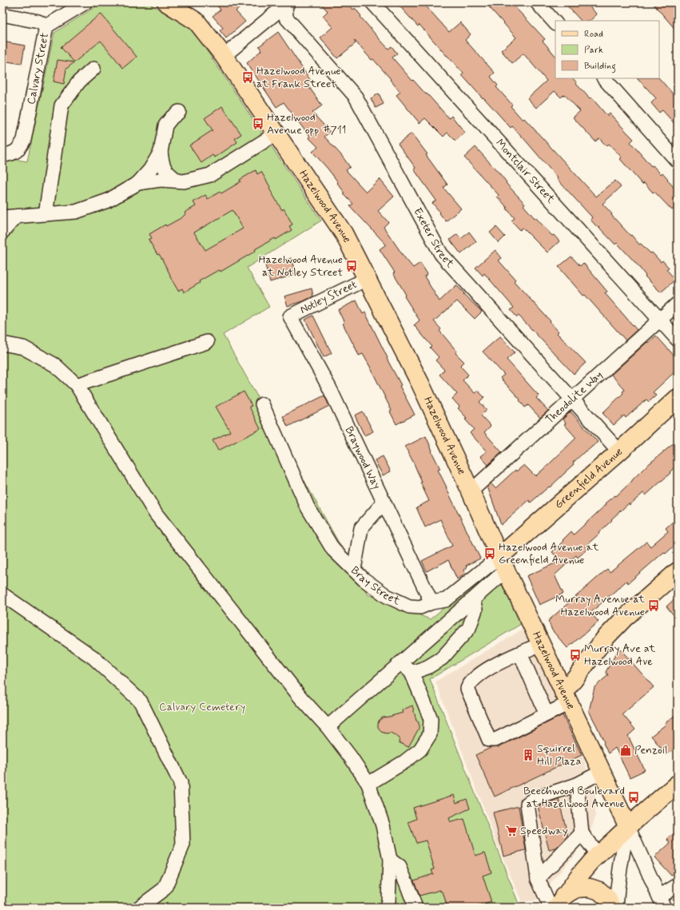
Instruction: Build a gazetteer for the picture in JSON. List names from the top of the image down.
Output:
{
  "streets": {
    "main road": ["Hazelwood Avenue", "Greenfield Avenue"],
    "street": [
      "Calvary Street",
      "Montclair Street",
      "Exeter Street",
      "Notley Street",
      "Theodolite Way",
      "Braywood Way",
      "Bray Street"
    ]
  },
  "crossings": [
    ["Montclair Street", "Theodolite Way"],
    ["Hazelwood Avenue", "Notley Street"],
    ["Hazelwood Avenue", "Theodolite Way"],
    ["Hazelwood Avenue", "Greenfield Avenue"],
    ["Hazelwood Avenue", "Bray Street"],
    ["Exeter Street", "Theodolite Way"],
    ["Exeter Street", "Greenfield Avenue"],
    ["Notley Street", "Braywood Way"],
    ["Braywood Way", "Bray Street"],
    ["Greenfield Avenue", "Bray Street"]
  ],
  "parks": ["Calvary Cemetery"],
  "places": {
    "bus stop": [
      "Hazelwood Avenue at Frank Street",
      "Hazelwood Avenue opp #711",
      "Hazelwood Avenue at Notley Street",
      "Hazelwood Avenue at Greenfield Avenue",
      "Murray Avenue at Hazelwood Avenue",
      "Murray Ave at Hazelwood Ave",
      "Beechwood Boulevard at Hazelwood Avenue"
    ],
    "shop": ["Penzoil"],
    "building": ["Squirrel Hill Plaza"],
    "supermarket": ["Speedway"]
  },
  "legend": ["Road", "Park", "Building"]
}
